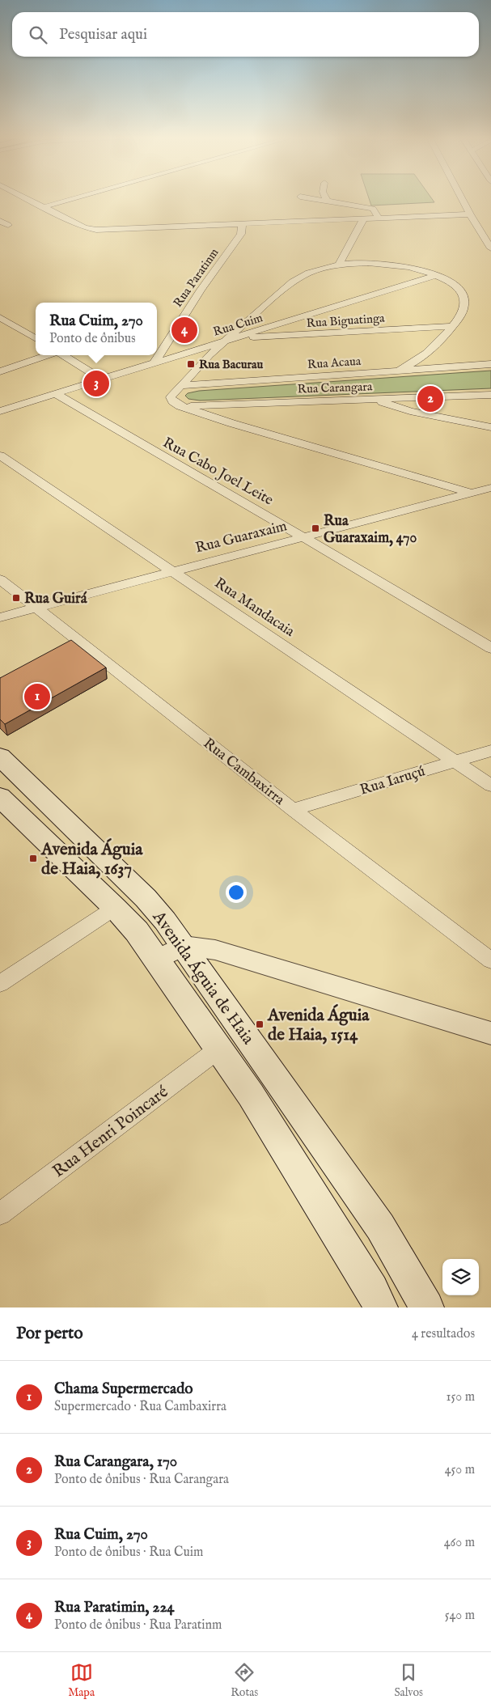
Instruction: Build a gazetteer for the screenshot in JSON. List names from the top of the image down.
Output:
{
  "streets": {
    "main road": ["Avenida Águia de Haia"],
    "street": [
      "Rua Paratinm",
      "Rua Biguatinga",
      "Rua Cuim",
      "Rua Acaua",
      "Rua Carangara",
      "Rua Cabo Joel Leite",
      "Rua Guaraxaim",
      "Rua Mandacaia",
      "Rua Cambaxirra",
      "Rua Iaruçú",
      "Rua Henri Poincaré"
    ]
  },
  "crossings": [
    ["Rua Paratinm", "Rua Cuim"],
    ["Rua Biguatinga", "Rua Cuim"],
    ["Rua Cuim", "Rua Cabo Joel Leite"],
    ["Rua Cabo Joel Leite", "Rua Guaraxaim"],
    ["Rua Guaraxaim", "Rua Mandacaia"],
    ["Rua Guaraxaim", "Rua Cambaxirra"],
    ["Rua Mandacaia", "Rua Iaruçú"],
    ["Rua Cambaxirra", "Rua Iaruçú"],
    ["Avenida Águia de Haia", "Rua Henri Poincaré"]
  ],
  "places": {
    "transit": [
      "Rua Bacurau",
      "Rua Guaraxaim, 470",
      "Rua Guirá",
      "Avenida Águia de Haia, 1637",
      "Avenida Águia de Haia, 1514"
    ]
  },
  "page": {
    "search": "Pesquisar aqui",
    "popup": ["Rua Cuim, 270", "Ponto de ônibus"],
    "pins": [
      "4",
      "3",
      "2",
      "1"
    ],
    "heading": ["Por perto", "4 resultados"],
    "list": [
      {
        "mark": "1",
        "name": "Chama Supermercado",
        "note": "Supermercado · Rua Cambaxirra",
        "value": "150 m"
      },
      {
        "mark": "2",
        "name": "Rua Carangara, 170",
        "note": "Ponto de ônibus · Rua Carangara",
        "value": "450 m"
      },
      {
        "mark": "3",
        "name": "Rua Cuim, 270",
        "note": "Ponto de ônibus · Rua Cuim",
        "value": "460 m"
      },
      {
        "mark": "4",
        "name": "Rua Paratimin, 224",
        "note": "Ponto de ônibus · Rua Paratinm",
        "value": "540 m"
      }
    ],
    "nav": ["Mapa", "Rotas", "Salvos"]
  }
}
